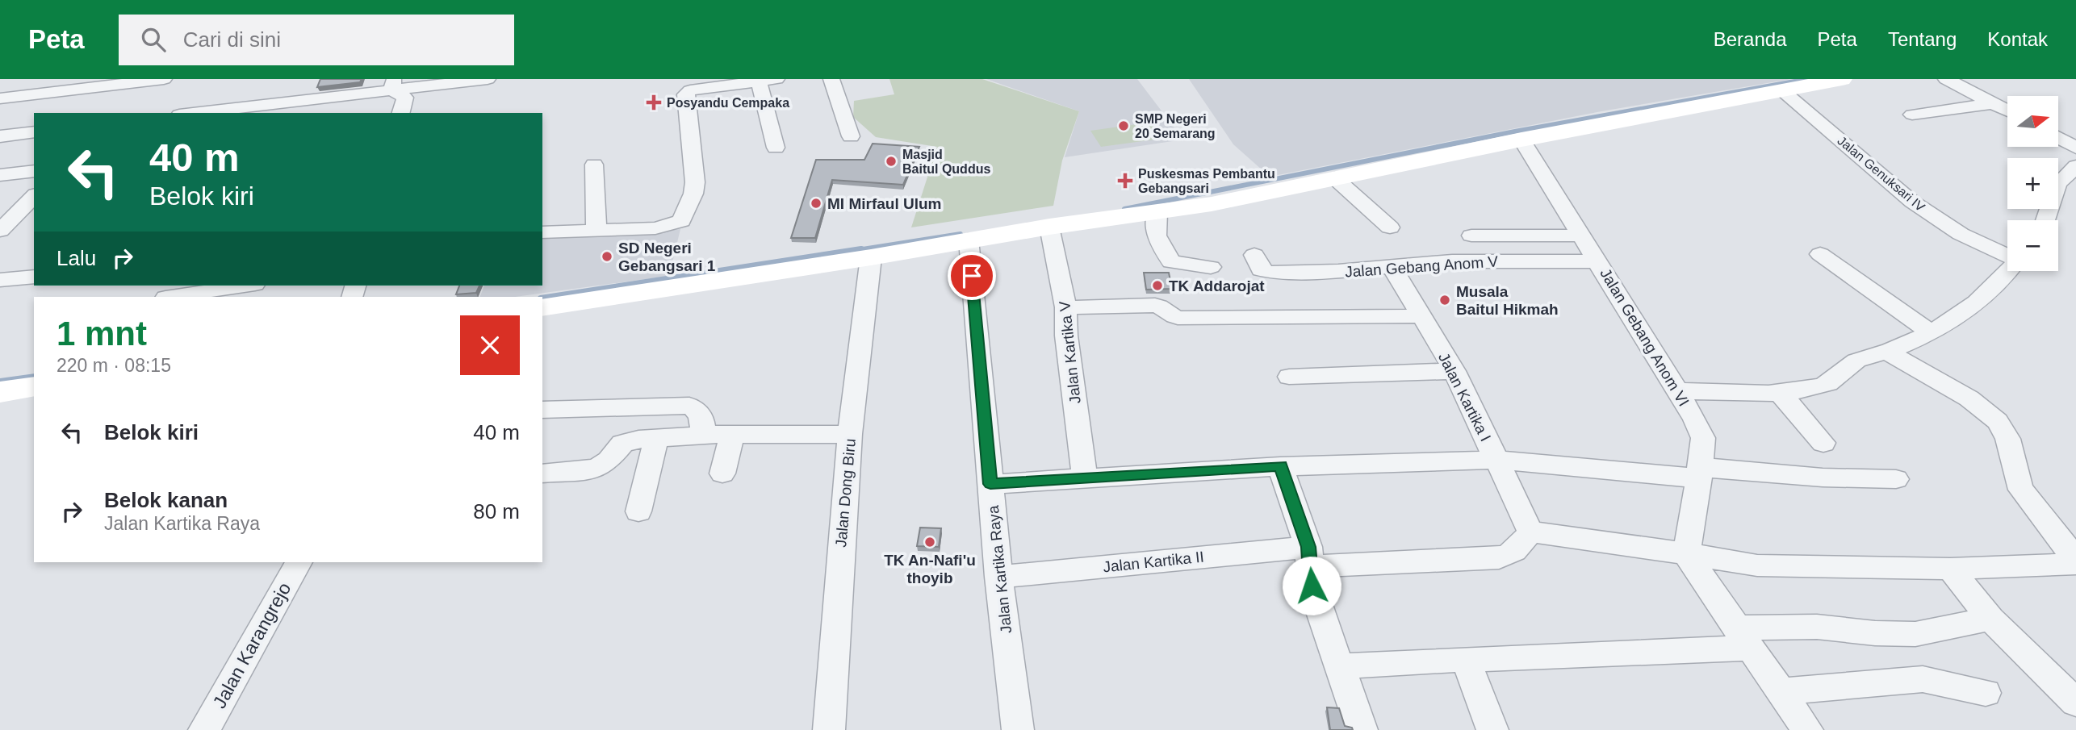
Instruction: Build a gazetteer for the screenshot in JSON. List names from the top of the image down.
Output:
{
  "streets": {
    "street": [
      "Jalan Genuksari IV",
      "Jalan Gebang Anom V",
      "Jalan Gebang Anom VI",
      "Jalan Kartika V",
      "Jalan Kartika I",
      "Jalan Dong Biru",
      "Jalan Kartika II",
      "Jalan Kartika Raya",
      "Jalan Karangrejo"
    ]
  },
  "crossings": [
    ["Jalan Gebang Anom V", "Jalan Gebang Anom VI"],
    ["Jalan Gebang Anom V", "Jalan Kartika I"],
    ["Jalan Kartika I", "Jalan Kartika II"],
    ["Jalan Kartika II", "Jalan Kartika Raya"]
  ],
  "places": {
    "health": ["Posyandu Cempaka", "Puskesmas Pembantu Gebangsari"],
    "other": [
      "SMP Negeri 20 Semarang",
      "Masjid Baitul Quddus",
      "MI Mirfaul Ulum",
      "SD Negeri Gebangsari 1",
      "TK Addarojat",
      "Musala Baitul Hikmah",
      "TK An-Nafi'u thoyib"
    ]
  },
  "north": "right",
  "page": {
    "header": "Peta",
    "search": "Cari di sini",
    "nav": [
      "Beranda",
      "Peta",
      "Tentang",
      "Kontak"
    ],
    "map_buttons": ["+", "−"],
    "turn": ["40 m", "Belok kiri"],
    "then": "Lalu",
    "heading": ["1 mnt", "220 m · 08:15"],
    "list": [
      {
        "name": "Belok kiri",
        "value": "40 m"
      },
      {
        "name": "Belok kanan",
        "note": "Jalan Kartika Raya",
        "value": "80 m"
      }
    ]
  }
}
